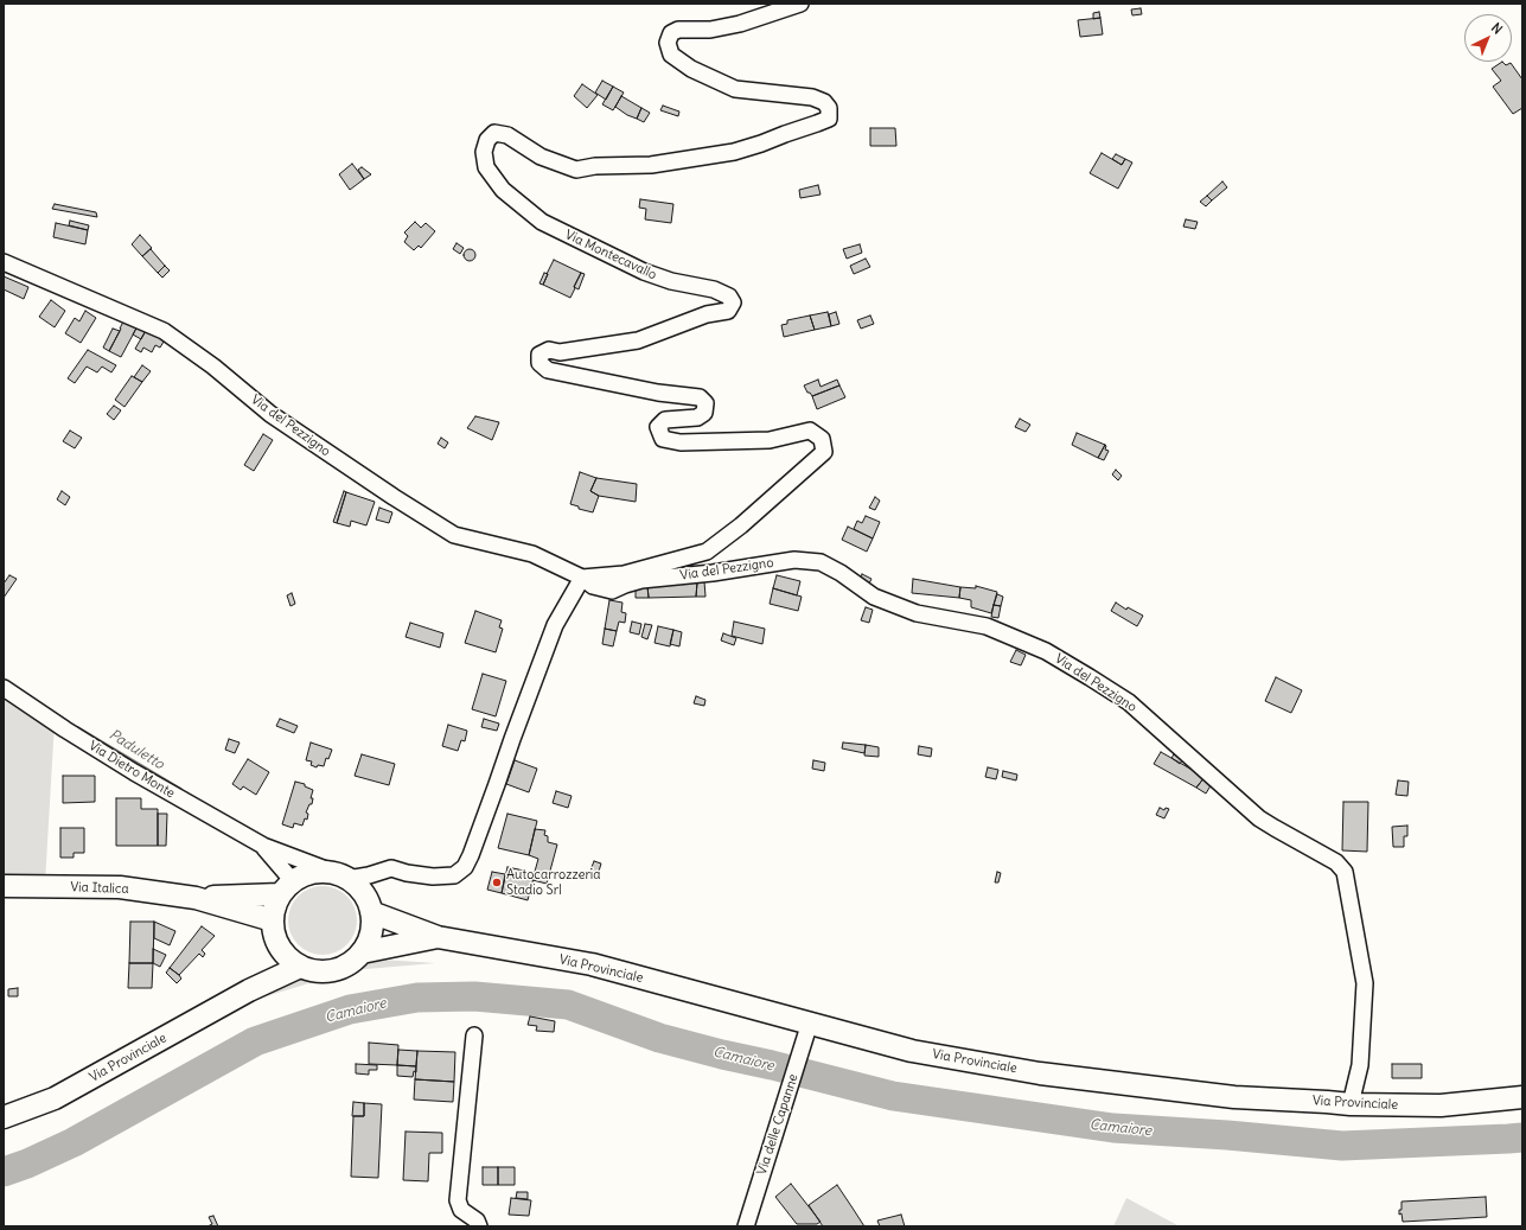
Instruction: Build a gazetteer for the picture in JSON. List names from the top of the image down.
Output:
{
  "streets": {
    "main road": ["Via Italica", "Via Provinciale"],
    "street": [
      "Via Montecavallo",
      "Via del Pezzigno",
      "Via Dietro Monte",
      "Via delle Capanne"
    ]
  },
  "crossings": [
    ["Via Montecavallo", "Via del Pezzigno"],
    ["Via del Pezzigno", "Via Provinciale"],
    ["Via Dietro Monte", "Via Italica"],
    ["Via Dietro Monte", "Via Provinciale"],
    ["Via Italica", "Via Provinciale"],
    ["Via Provinciale", "Via delle Capanne"]
  ],
  "water": ["Paduletto", "Camaiore"],
  "places": ["Autocarrozzeria Stadio Srl"],
  "north": "top right"
}
